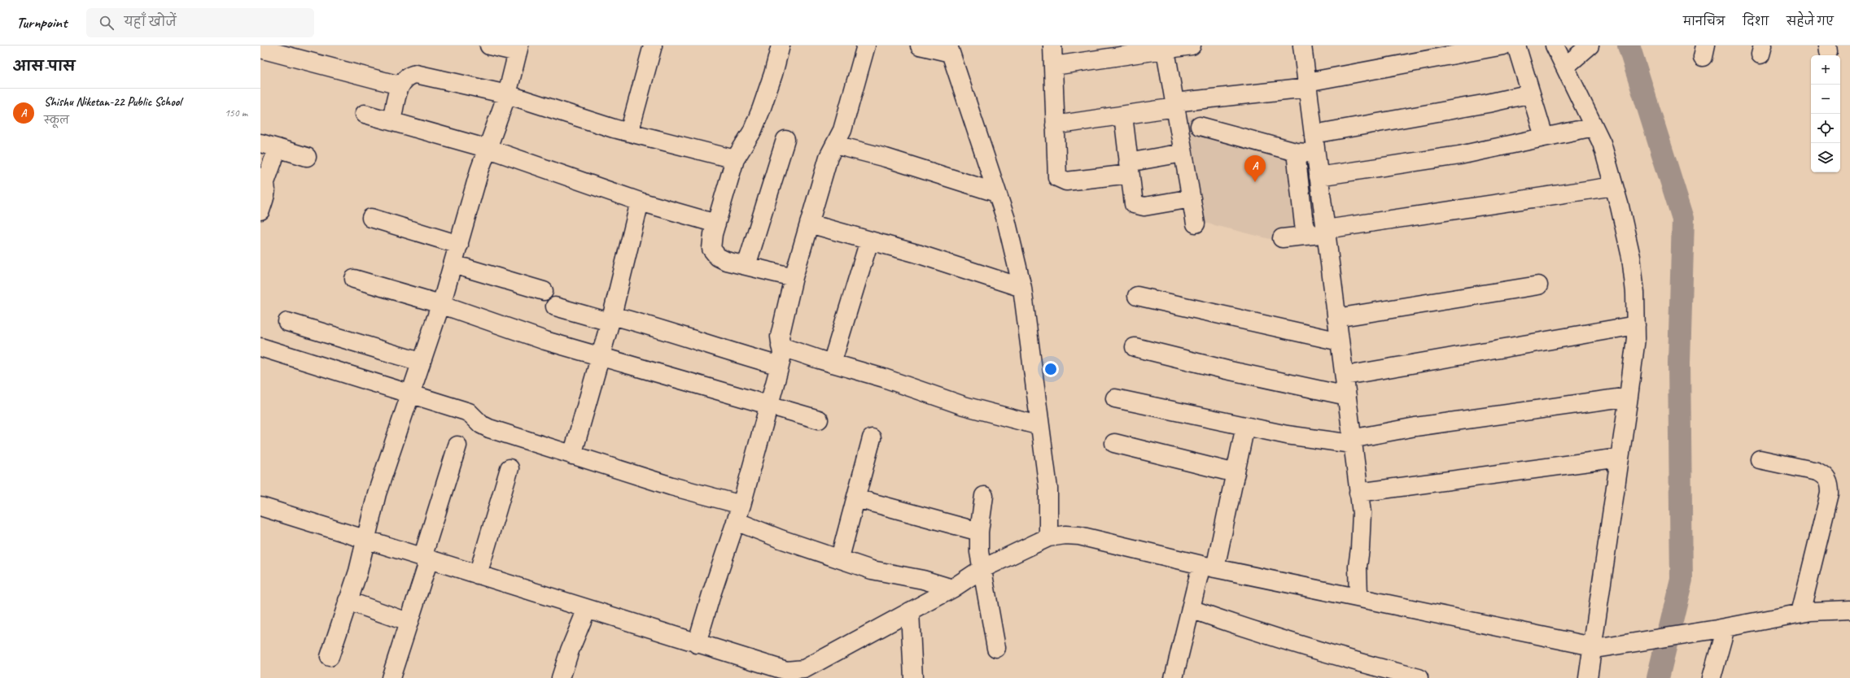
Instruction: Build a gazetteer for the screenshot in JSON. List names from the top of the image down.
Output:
{
  "page": {
    "header": "Turnpoint",
    "search": "यहाँ खोजें",
    "nav": ["मानचित्र", "दिशा", "सहेजे गए"],
    "heading": "आस-पास",
    "map_buttons": ["+", "−"],
    "list": [
      {
        "mark": "A",
        "name": "Shishu Niketan-22 Public School",
        "note": "स्कूल",
        "value": "150 m"
      }
    ],
    "pins": "A"
  }
}
